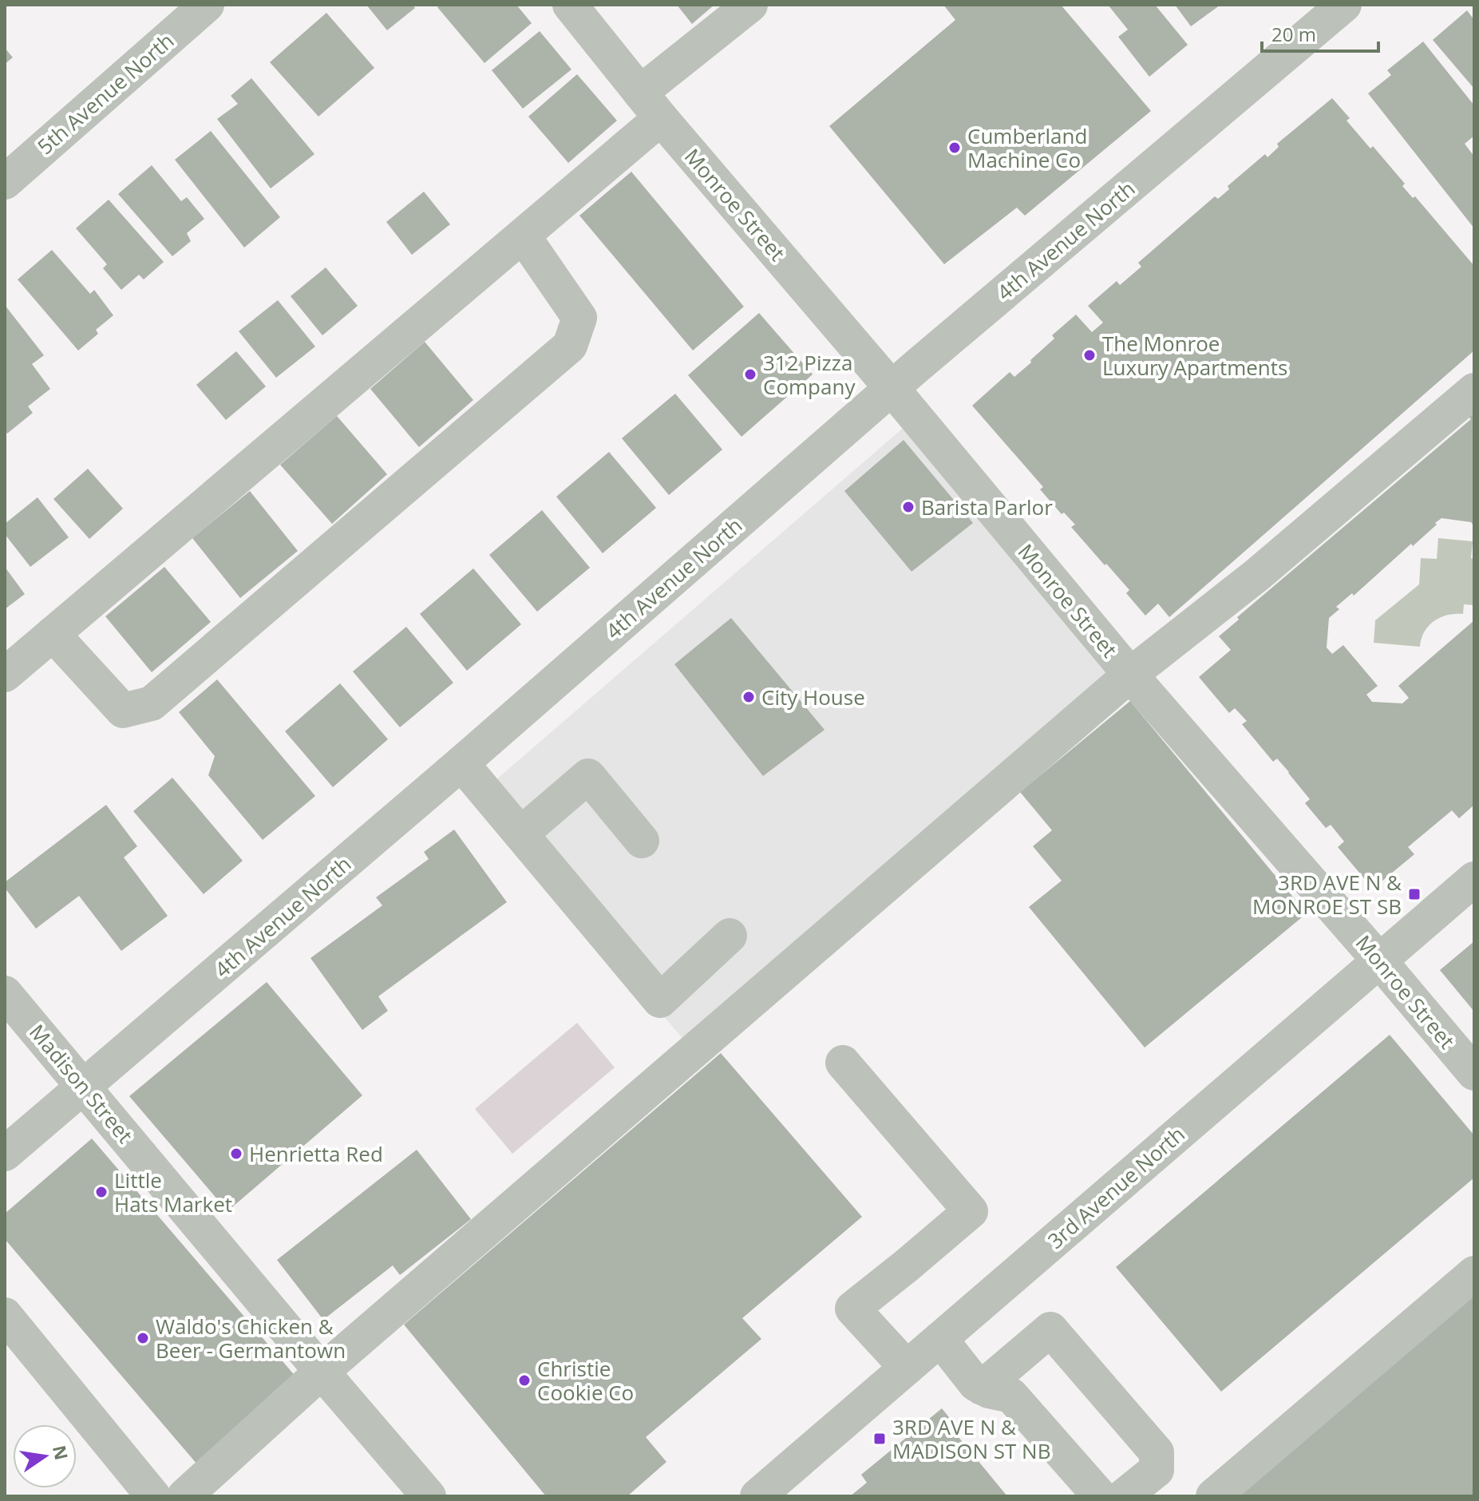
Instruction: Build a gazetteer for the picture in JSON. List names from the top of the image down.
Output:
{
  "streets": {
    "street": [
      "5th Avenue North",
      "Monroe Street",
      "4th Avenue North",
      "Madison Street",
      "3rd Avenue North"
    ]
  },
  "crossings": [
    ["Monroe Street", "4th Avenue North"],
    ["Monroe Street", "3rd Avenue North"],
    ["4th Avenue North", "Madison Street"]
  ],
  "places": {
    "other": [
      "Cumberland Machine Co",
      "The Monroe Luxury Apartments",
      "312 Pizza Company",
      "Barista Parlor",
      "City House",
      "Henrietta Red",
      "Little Hats Market",
      "Waldo's Chicken & Beer - Germantown",
      "Christie Cookie Co"
    ],
    "transit": ["3RD AVE N & MONROE ST SB", "3RD AVE N & MADISON ST NB"]
  },
  "scale_bar": "20 m",
  "north": "right"
}
